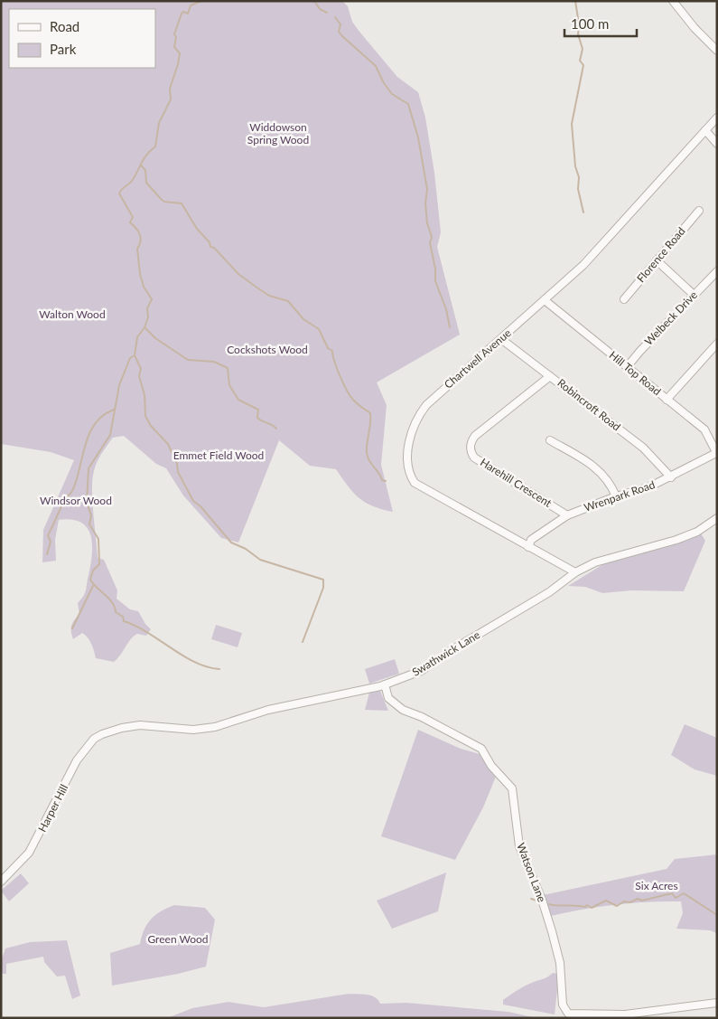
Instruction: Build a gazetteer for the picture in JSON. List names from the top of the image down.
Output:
{
  "streets": {
    "street": [
      "Florence Road",
      "Welbeck Drive",
      "Chartwell Avenue",
      "Hill Top Road",
      "Robincroft Road",
      "Harehill Crescent",
      "Wrenpark Road",
      "Swathwick Lane",
      "Harper Hill",
      "Watson Lane"
    ]
  },
  "crossings": [
    ["Welbeck Drive", "Hill Top Road"],
    ["Chartwell Avenue", "Hill Top Road"],
    ["Chartwell Avenue", "Robincroft Road"],
    ["Chartwell Avenue", "Wrenpark Road"],
    ["Chartwell Avenue", "Swathwick Lane"],
    ["Hill Top Road", "Wrenpark Road"],
    ["Robincroft Road", "Harehill Crescent"],
    ["Robincroft Road", "Wrenpark Road"],
    ["Harehill Crescent", "Wrenpark Road"],
    ["Swathwick Lane", "Harper Hill"],
    ["Swathwick Lane", "Watson Lane"]
  ],
  "parks": [
    "Widdowson Spring Wood",
    "Walton Wood",
    "Cockshots Wood",
    "Emmet Field Wood",
    "Windsor Wood",
    "Six Acres",
    "Green Wood"
  ],
  "legend": ["Road", "Park"],
  "scale_bar": "100 m"
}
